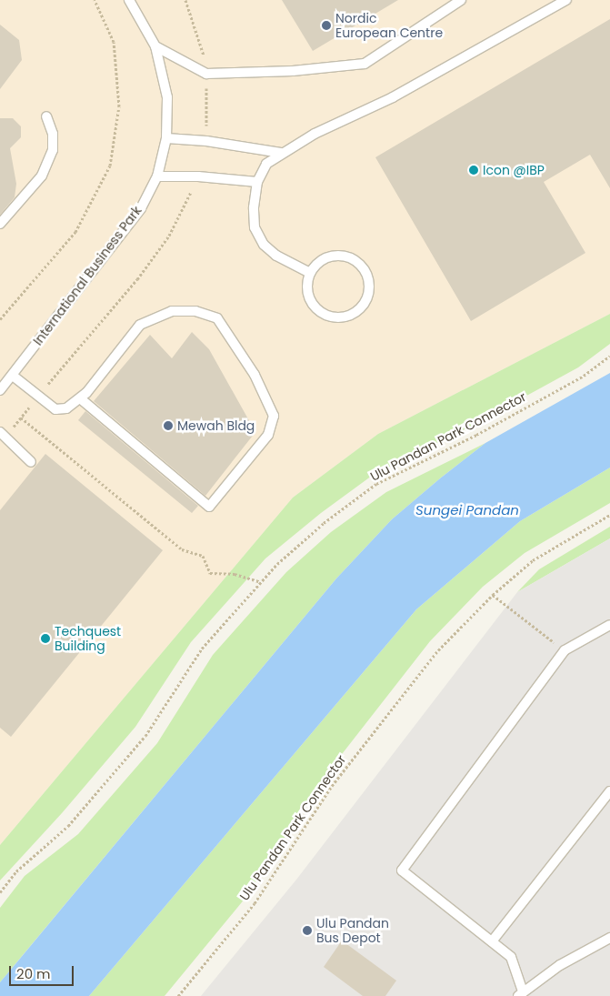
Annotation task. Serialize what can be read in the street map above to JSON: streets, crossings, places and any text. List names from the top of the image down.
{
  "streets": {
    "lane": ["International Business Park"],
    "path": ["Ulu Pandan Park Connector"]
  },
  "water": ["Sungei Pandan"],
  "places": [
    "Nordic European Centre",
    "Icon @IBP",
    "Mewah Bldg",
    "Techquest Building",
    "Ulu Pandan Bus Depot"
  ],
  "scale_bar": "20 m"
}
